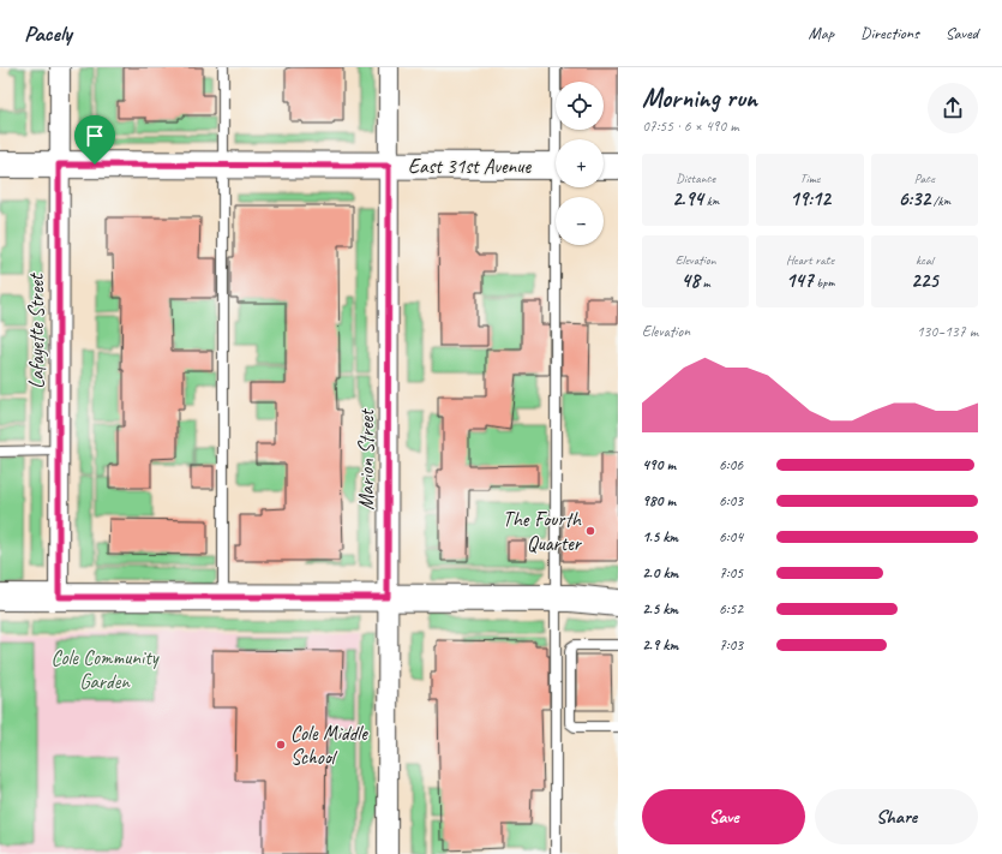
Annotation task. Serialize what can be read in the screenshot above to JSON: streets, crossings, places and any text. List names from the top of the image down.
{
  "streets": {
    "main road": ["East 31st Avenue"],
    "street": ["Lafayette Street", "Marion Street"]
  },
  "crossings": [
    ["East 31st Avenue", "Lafayette Street"],
    ["East 31st Avenue", "Marion Street"]
  ],
  "parks": ["Cole Community Garden"],
  "places": ["The Fourth Quarter", "Cole Middle School"],
  "page": {
    "header": "Pacely",
    "nav": ["Map", "Directions", "Saved"],
    "heading": ["Morning run", "07:55 · 6 × 490 m"],
    "map_buttons": ["+", "−"],
    "stats": [
      ["Distance", "2.94 km"],
      ["Time", "19:12"],
      ["Pace", "6:32 /km"],
      ["Elevation", "48 m"],
      ["Heart rate", "147 bpm"],
      ["kcal", "225"]
    ],
    "chart": ["Elevation", "130–137 m"],
    "list": [
      {
        "name": "490 m",
        "note": "6:06"
      },
      {
        "name": "980 m",
        "note": "6:03"
      },
      {
        "name": "1.5 km",
        "note": "6:04"
      },
      {
        "name": "2.0 km",
        "note": "7:05"
      },
      {
        "name": "2.5 km",
        "note": "6:52"
      },
      {
        "name": "2.9 km",
        "note": "7:03"
      }
    ],
    "buttons": ["Save", "Share"]
  }
}
